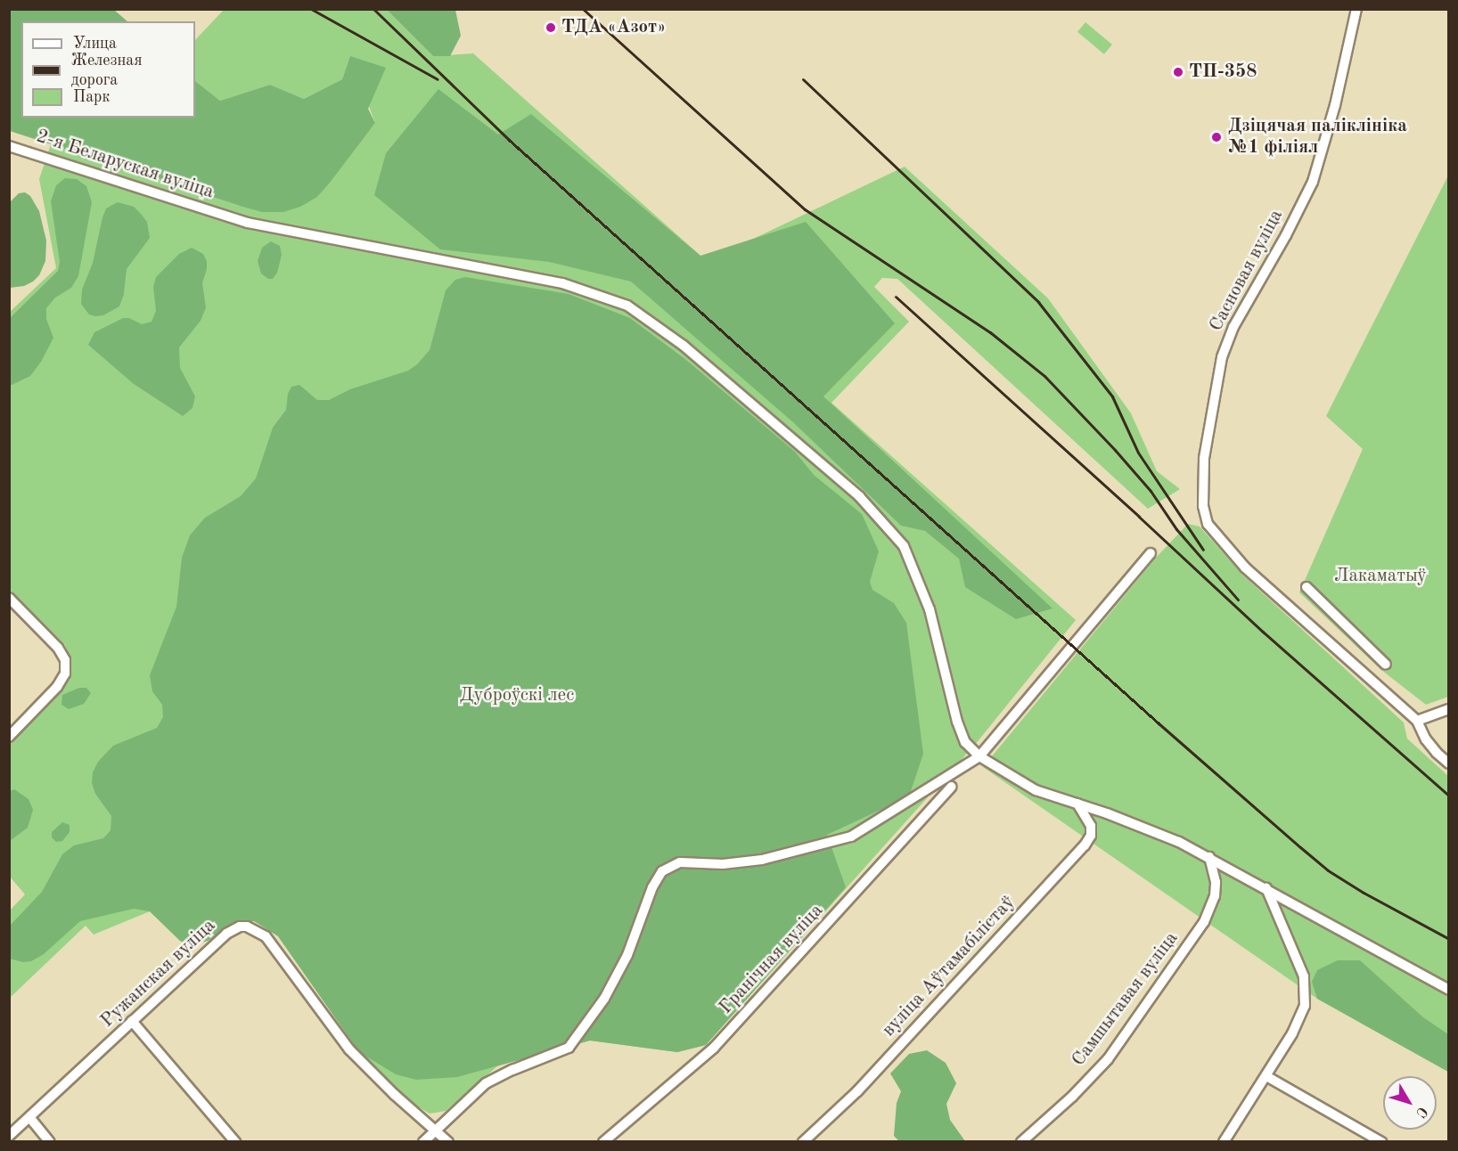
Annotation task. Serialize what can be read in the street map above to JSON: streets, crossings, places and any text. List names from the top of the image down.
{
  "streets": {
    "street": [
      "2-я Беларуская вуліца",
      "Сасновая вуліца",
      "Гранічная вуліца",
      "вуліца Аўтамабілістаў",
      "Ружанская вуліца",
      "Самшытавая вуліца"
    ]
  },
  "crossings": [
    ["2-я Беларуская вуліца", "вуліца Аўтамабілістаў"],
    ["2-я Беларуская вуліца", "Самшытавая вуліца"]
  ],
  "parks": ["Лакаматыў", "Дуброўскі лес"],
  "places": ["ТДА «Азот»", "ТП-358", "Дзіцячая паліклініка №1 філіял"],
  "legend": ["Улица", "Железная дорога", "Парк"],
  "north": "bottom right"
}
